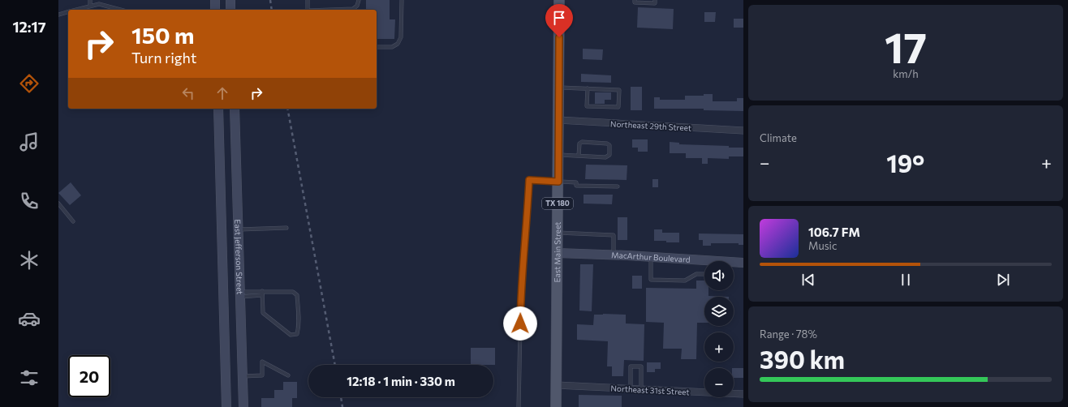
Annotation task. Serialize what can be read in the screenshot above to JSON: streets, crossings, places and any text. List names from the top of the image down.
{
  "streets": {
    "main road": [
      "TX 180",
      "East Main Street",
      "East Jefferson Street",
      "MacArthur Boulevard"
    ],
    "street": ["Northeast 29th Street", "Northeast 31st Street"]
  },
  "crossings": [
    ["Northeast 29th Street", "East Main Street"],
    ["East Main Street", "MacArthur Boulevard"],
    ["East Main Street", "Northeast 31st Street"]
  ],
  "page": {
    "tabs": "12:17",
    "tile": [
      ["17", "km/h"],
      "Climate",
      ["Range · 78%", "390 km"]
    ],
    "turn": ["150 m", "Turn right"],
    "heat": ["−", "19°", "+"],
    "song": ["106.7 FM", "Music"],
    "map_buttons": ["+", "−"],
    "limit": "20",
    "trip": "12:18 · 1 min · 330 m"
  }
}
